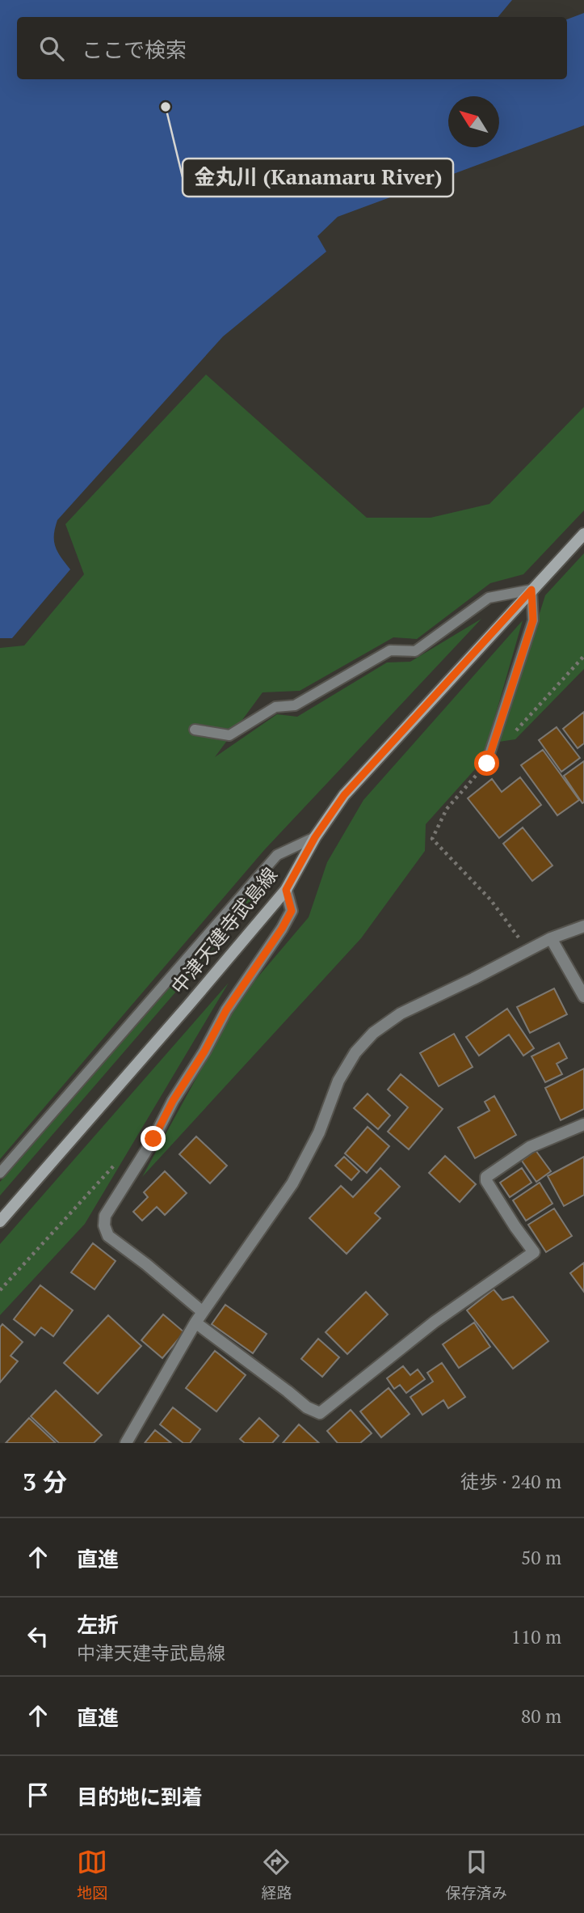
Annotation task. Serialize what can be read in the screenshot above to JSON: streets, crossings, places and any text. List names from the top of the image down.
{
  "streets": {
    "main road": ["中津天建寺武島線"]
  },
  "places": ["金丸川 (Kanamaru River)"],
  "north": "top left",
  "page": {
    "search": "ここで検索",
    "heading": ["3 分", "徒歩 · 240 m"],
    "list": [
      ["直進", "50 m"],
      ["左折", "中津天建寺武島線", "110 m"],
      ["直進", "80 m"],
      "目的地に到着"
    ],
    "nav": ["地図", "経路", "保存済み"]
  }
}
